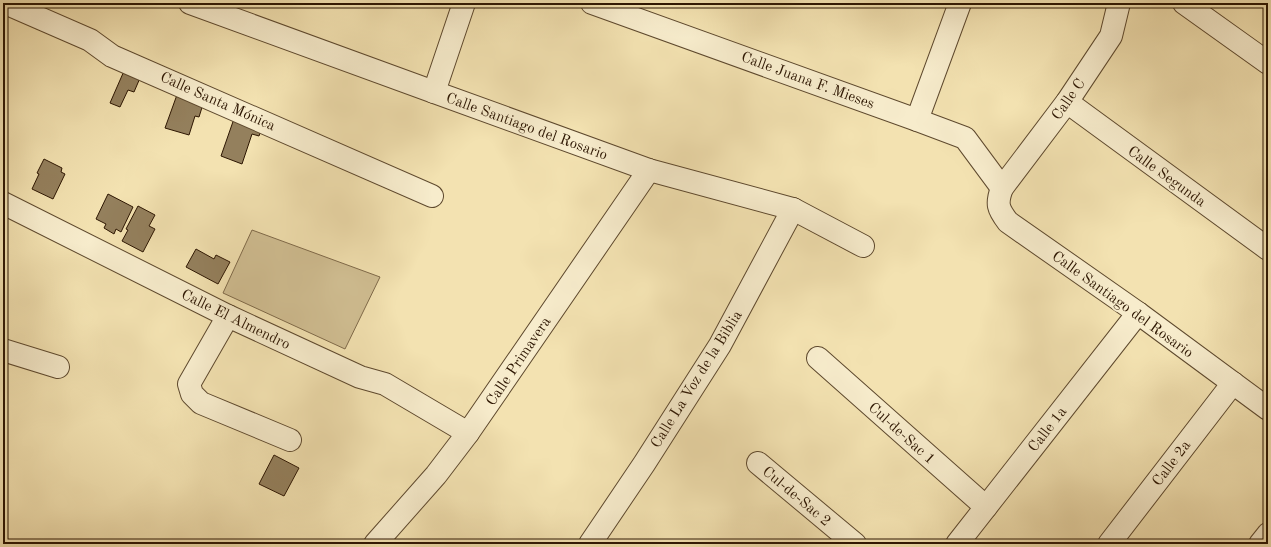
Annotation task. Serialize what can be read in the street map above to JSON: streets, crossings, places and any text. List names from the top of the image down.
{
  "streets": {
    "street": [
      "Calle Juana F. Mieses",
      "Calle C",
      "Calle Santa Mónica",
      "Calle Santiago del Rosario",
      "Calle Segunda",
      "Calle El Almendro",
      "Calle Primavera",
      "Calle La Voz de la Biblia",
      "Calle 1a",
      "Cul-de-Sac 1",
      "Calle 2a",
      "Cul-de-Sac 2"
    ]
  },
  "crossings": [
    ["Calle Juana F. Mieses", "Calle C"],
    ["Calle Juana F. Mieses", "Calle Santiago del Rosario"],
    ["Calle C", "Calle Santiago del Rosario"],
    ["Calle C", "Calle Segunda"],
    ["Calle Santiago del Rosario", "Calle Primavera"],
    ["Calle Santiago del Rosario", "Calle La Voz de la Biblia"],
    ["Calle Santiago del Rosario", "Calle 1a"],
    ["Calle Santiago del Rosario", "Calle 2a"],
    ["Calle El Almendro", "Calle Primavera"],
    ["Calle 1a", "Cul-de-Sac 1"]
  ]
}
